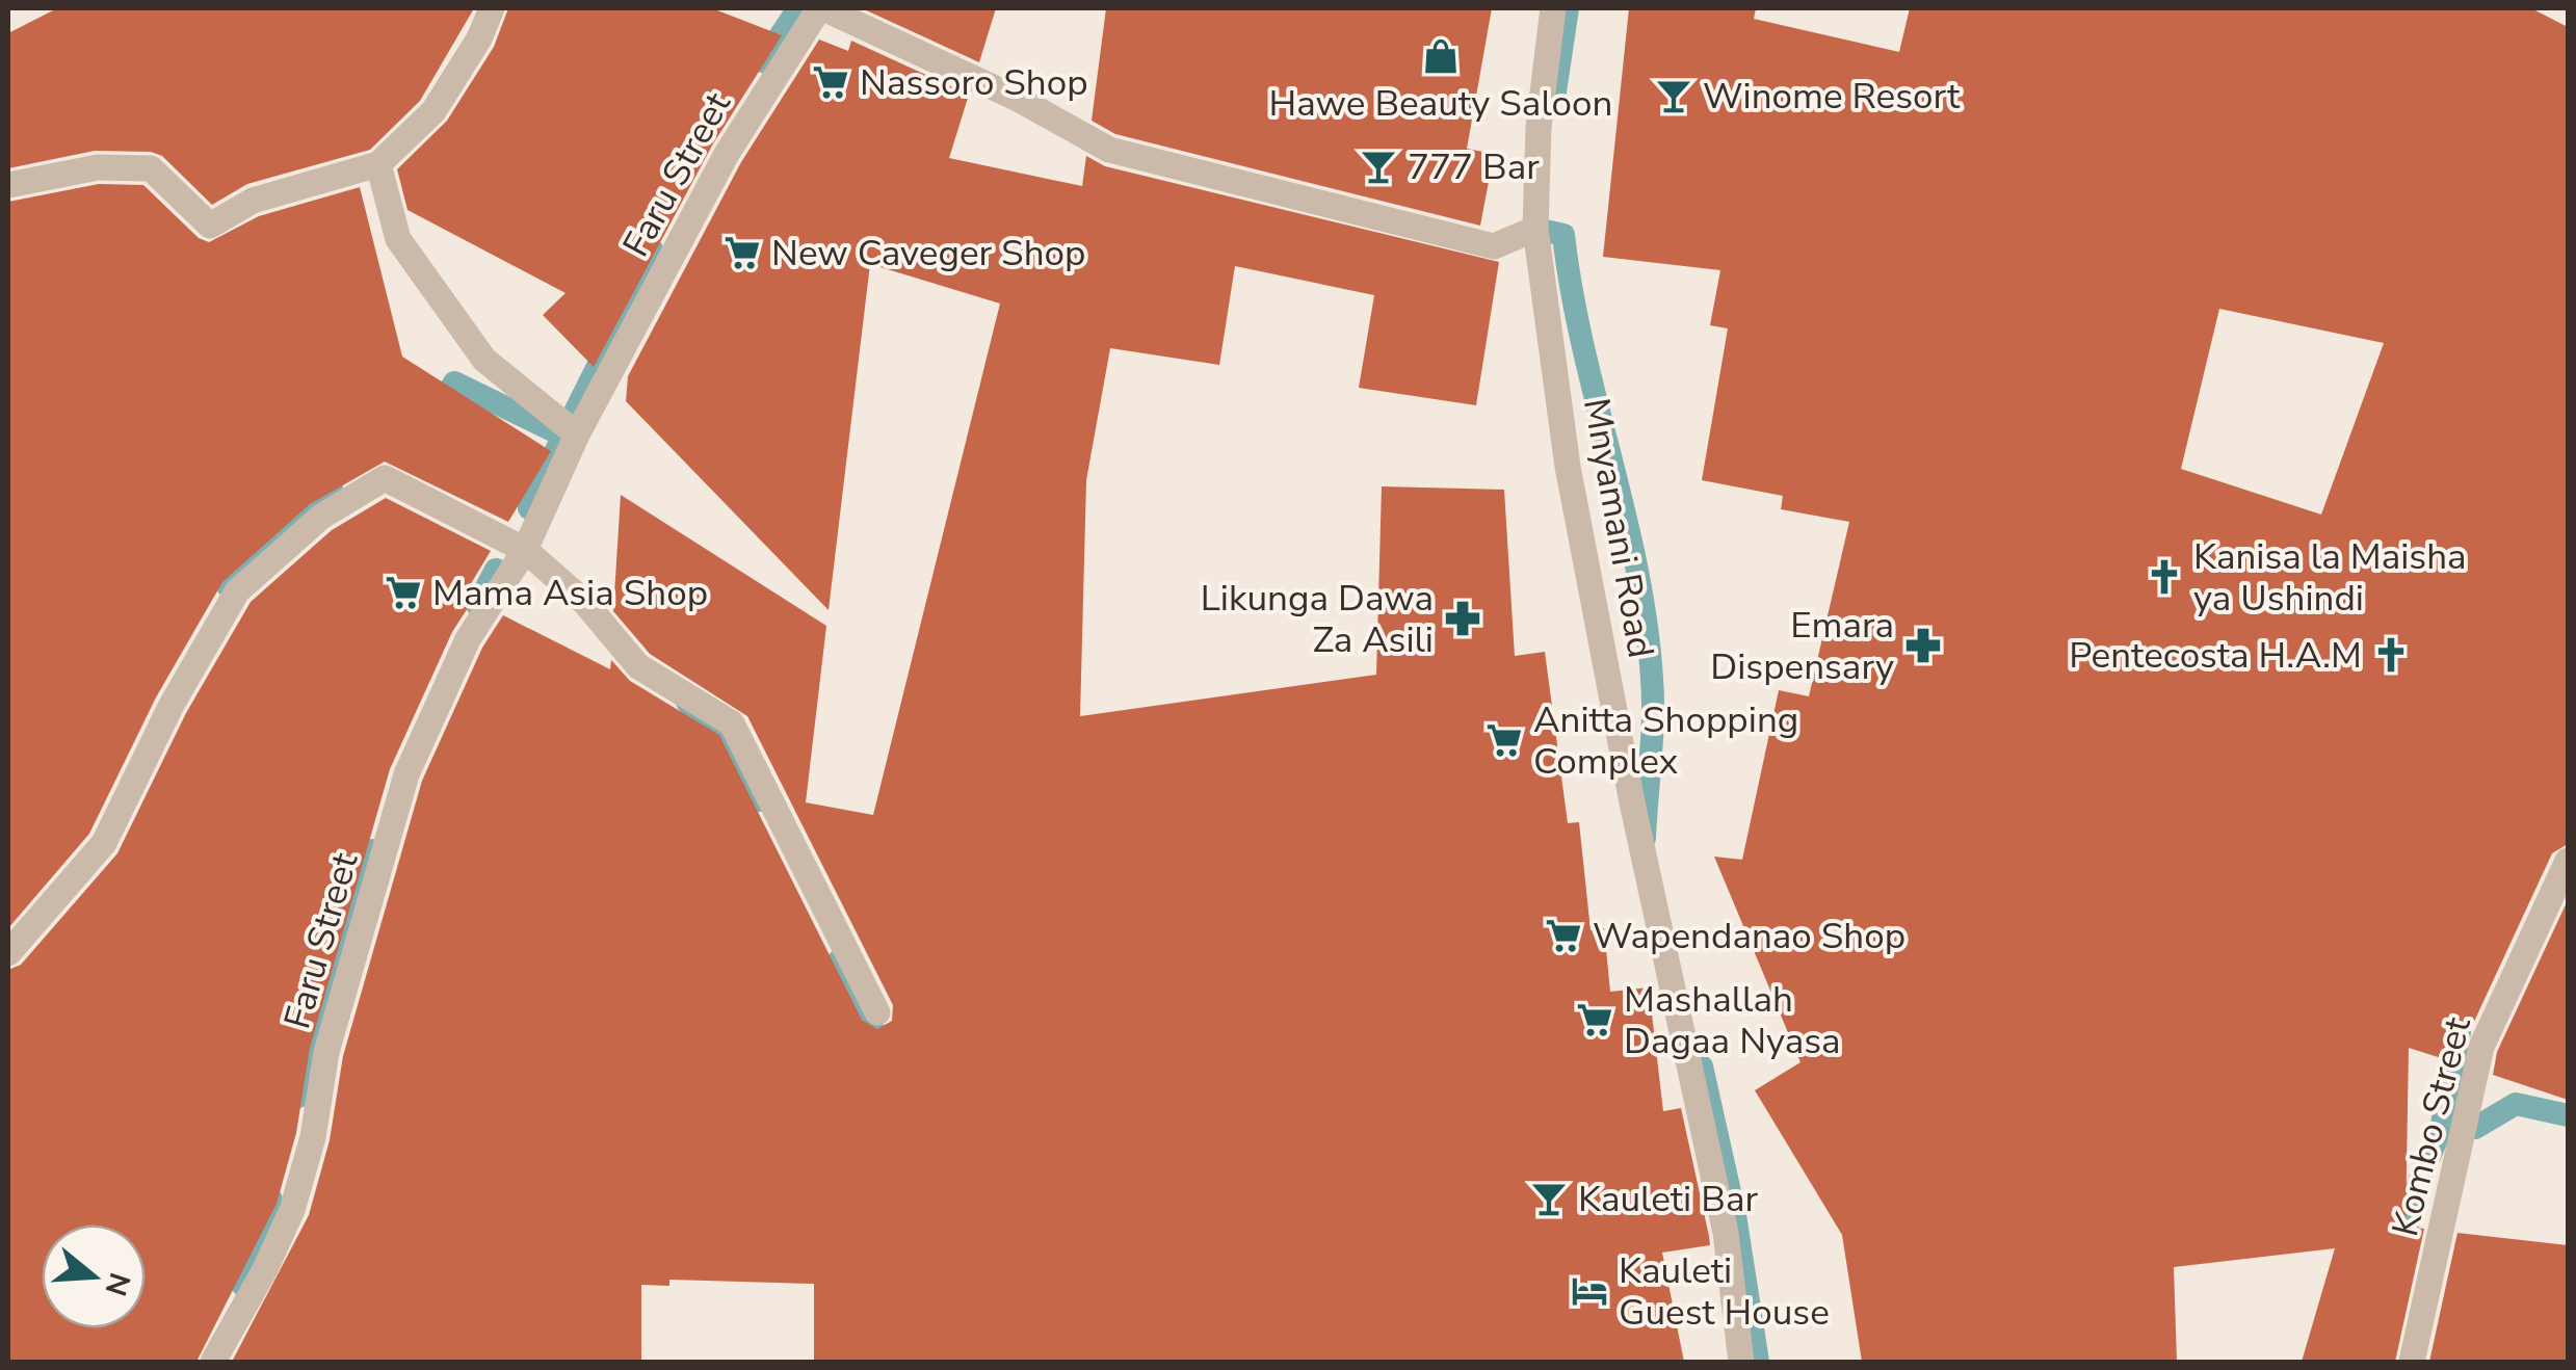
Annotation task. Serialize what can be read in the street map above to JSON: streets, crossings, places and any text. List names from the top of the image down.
{
  "streets": {
    "street": ["Faru Street", "Mnyamani Road", "Kombo Street"]
  },
  "places": {
    "shop": ["Hawe Beauty Saloon"],
    "supermarket": [
      "Nassoro Shop",
      "New Caveger Shop",
      "Mama Asia Shop",
      "Anitta Shopping Complex",
      "Wapendanao Shop",
      "Mashallah Dagaa Nyasa"
    ],
    "bar": ["Winome Resort", "777 Bar", "Kauleti Bar"],
    "church": ["Kanisa la Maisha ya Ushindi", "Pentecosta H.A.M"],
    "pharmacy": ["Likunga Dawa Za Asili", "Emara Dispensary"],
    "hotel": ["Kauleti Guest House"]
  },
  "north": "right"
}
